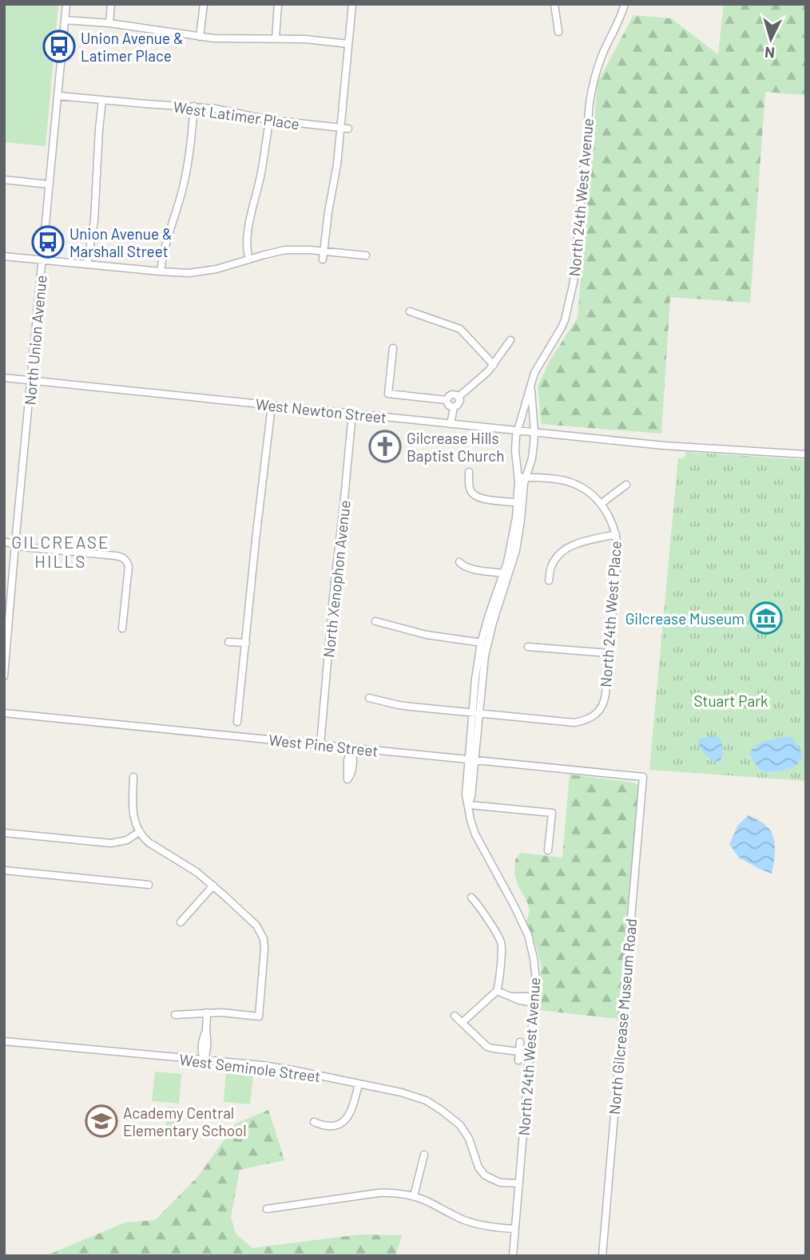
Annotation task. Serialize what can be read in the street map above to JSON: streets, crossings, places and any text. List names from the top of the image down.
{
  "streets": {
    "street": [
      "West Latimer Place",
      "North 24th West Avenue",
      "North Union Avenue",
      "West Newton Street",
      "North Xenophon Avenue",
      "North 24th West Place",
      "West Pine Street",
      "North Gilcrease Museum Road",
      "West Seminole Street"
    ]
  },
  "crossings": [
    ["West Latimer Place", "North Union Avenue"],
    ["North 24th West Avenue", "West Newton Street"],
    ["North 24th West Avenue", "North 24th West Place"],
    ["North 24th West Avenue", "West Pine Street"],
    ["North 24th West Avenue", "West Seminole Street"],
    ["North Union Avenue", "West Newton Street"],
    ["West Newton Street", "North Xenophon Avenue"],
    ["North Xenophon Avenue", "West Pine Street"],
    ["West Pine Street", "North Gilcrease Museum Road"]
  ],
  "districts": ["GILCREASE HILLS"],
  "parks": ["Stuart Park"],
  "places": {
    "bus stop": ["Union Avenue & Latimer Place", "Union Avenue & Marshall Street"],
    "church": ["Gilcrease Hills Baptist Church"],
    "museum": ["Gilcrease Museum"],
    "school or university": ["Academy Central Elementary School"]
  },
  "north": "bottom"
}
